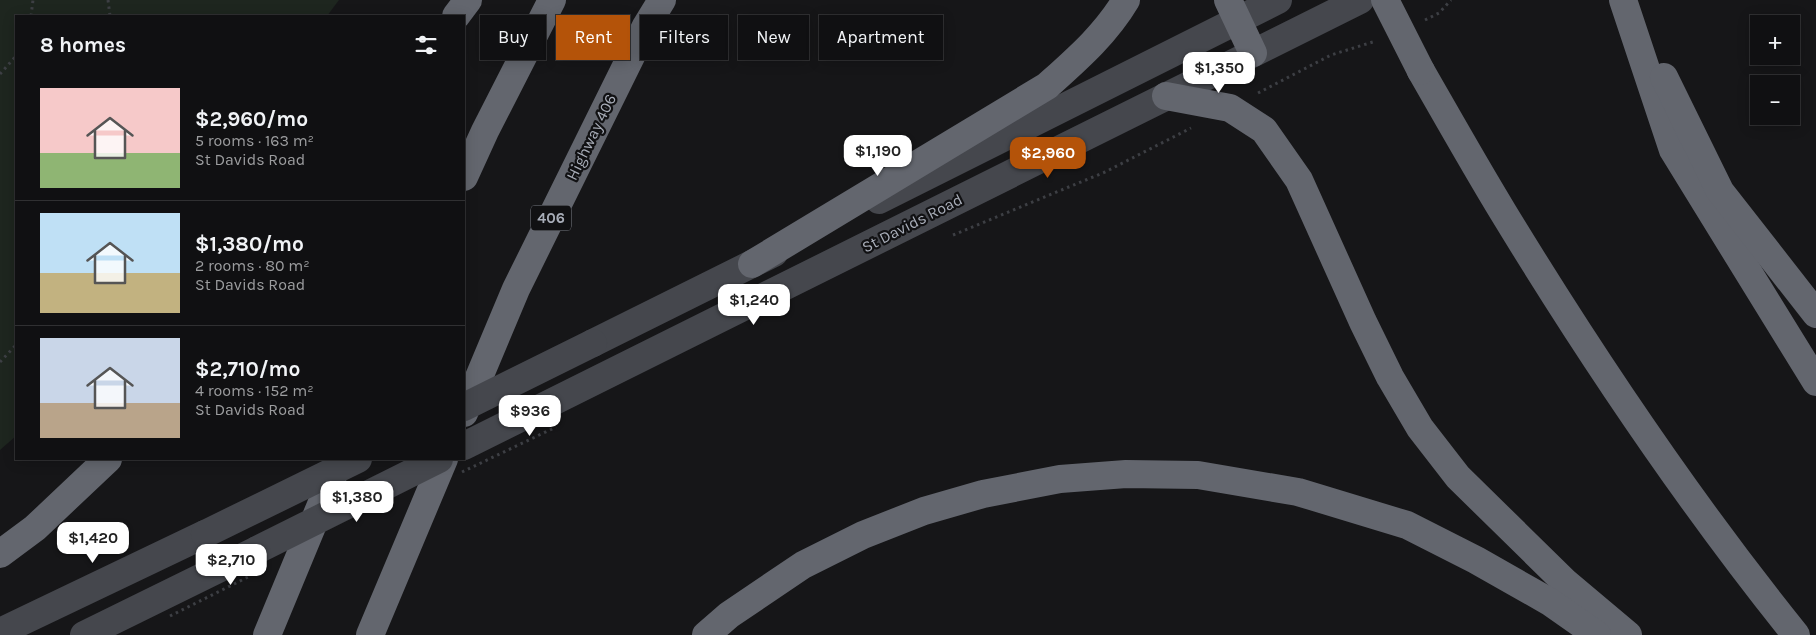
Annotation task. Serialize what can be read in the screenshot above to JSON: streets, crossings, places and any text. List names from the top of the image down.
{
  "streets": {
    "highway": ["Highway 406", "406"],
    "main road": ["St Davids Road"]
  },
  "page": {
    "map_buttons": ["+", "−"],
    "chip": [
      "Buy",
      "Rent",
      "Filters",
      "New",
      "Apartment"
    ],
    "heading": "8 homes",
    "price": [
      "$1,350",
      "$1,190",
      "$2,960",
      "$1,240",
      "$936",
      "$1,380",
      "$1,420",
      "$2,710"
    ],
    "list": [
      {
        "name": "$2,960/mo",
        "note": "5 rooms · 163 m² · St Davids Road"
      },
      {
        "name": "$1,380/mo",
        "note": "2 rooms · 80 m² · St Davids Road"
      },
      {
        "name": "$2,710/mo",
        "note": "4 rooms · 152 m² · St Davids Road"
      }
    ]
  }
}
